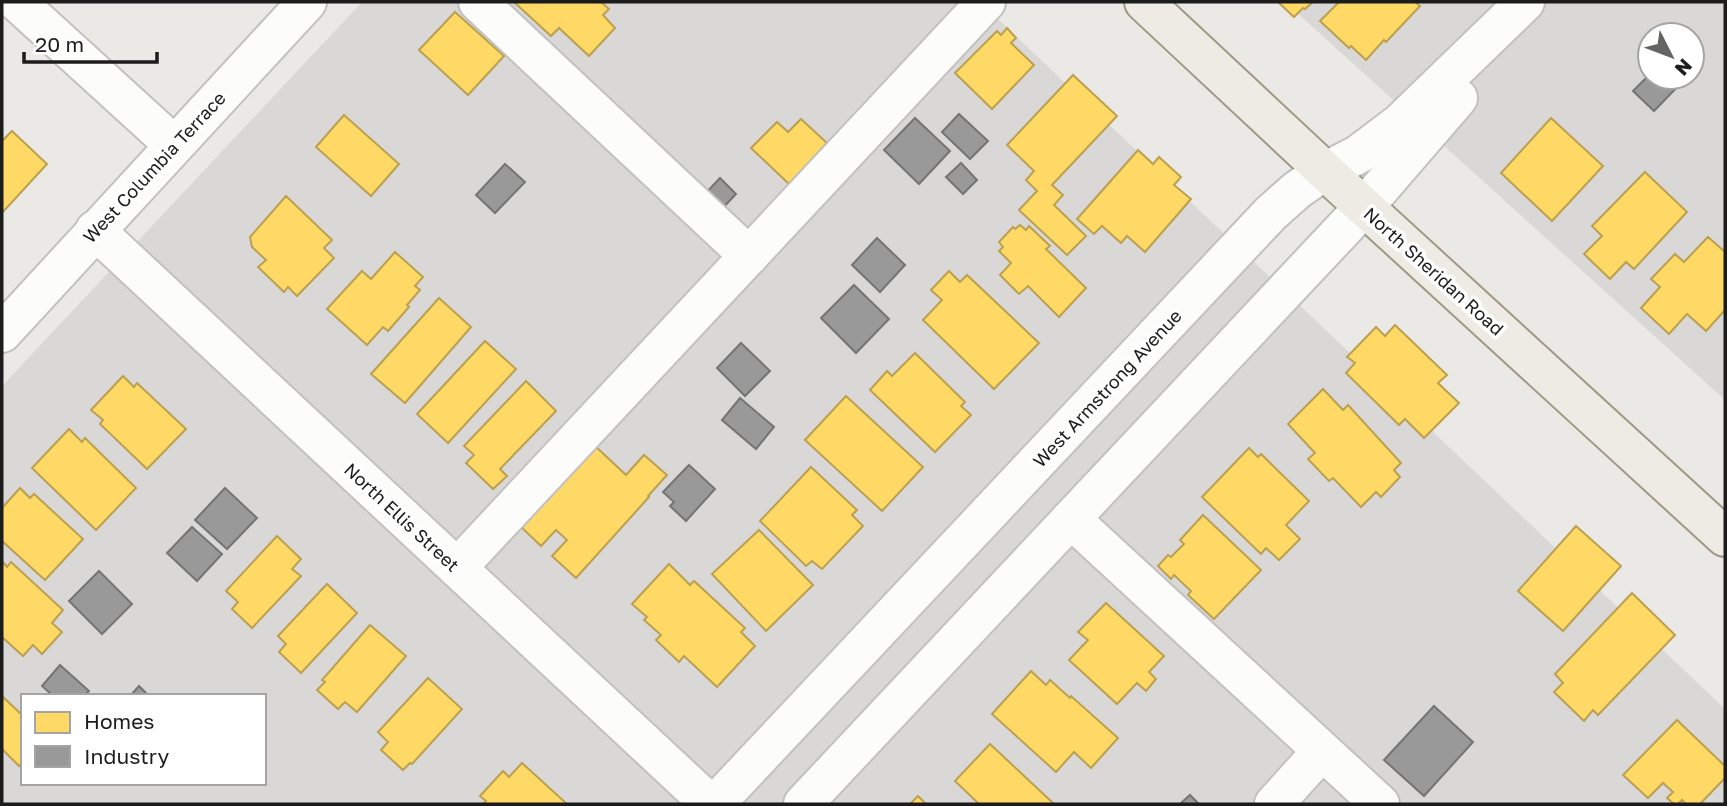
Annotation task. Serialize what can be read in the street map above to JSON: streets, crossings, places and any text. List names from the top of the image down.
{
  "streets": {
    "main road": ["North Sheridan Road"],
    "street": ["West Columbia Terrace", "West Armstrong Avenue", "North Ellis Street"]
  },
  "crossings": [
    ["West Columbia Terrace", "North Ellis Street"],
    ["North Sheridan Road", "West Armstrong Avenue"],
    ["West Armstrong Avenue", "North Ellis Street"]
  ],
  "legend": ["Homes", "Industry"],
  "scale_bar": "20 m",
  "north": "bottom right"
}
